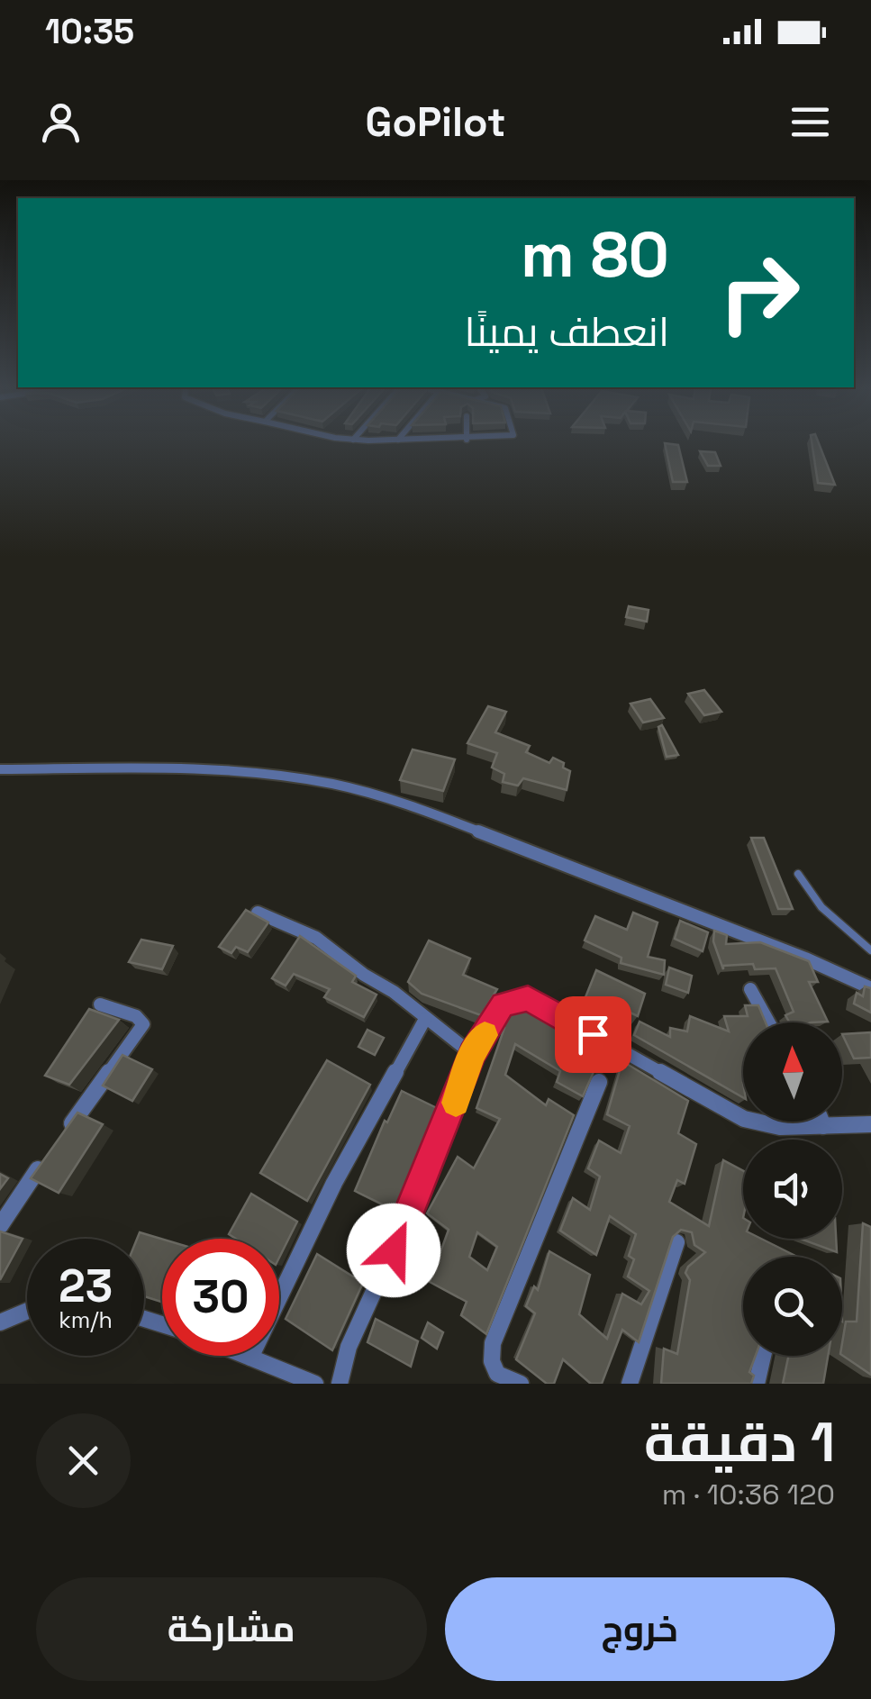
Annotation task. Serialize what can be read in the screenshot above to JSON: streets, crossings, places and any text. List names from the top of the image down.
{
  "north": "top",
  "page": {
    "status": "10:35",
    "header": "GoPilot",
    "turn": ["80 m", "انعطف يمينًا"],
    "speed": "23 km/h",
    "limit": "30",
    "heading": ["1 دقيقة", "120 m · 10:36"],
    "buttons": ["خروج", "مشاركة"]
  }
}
